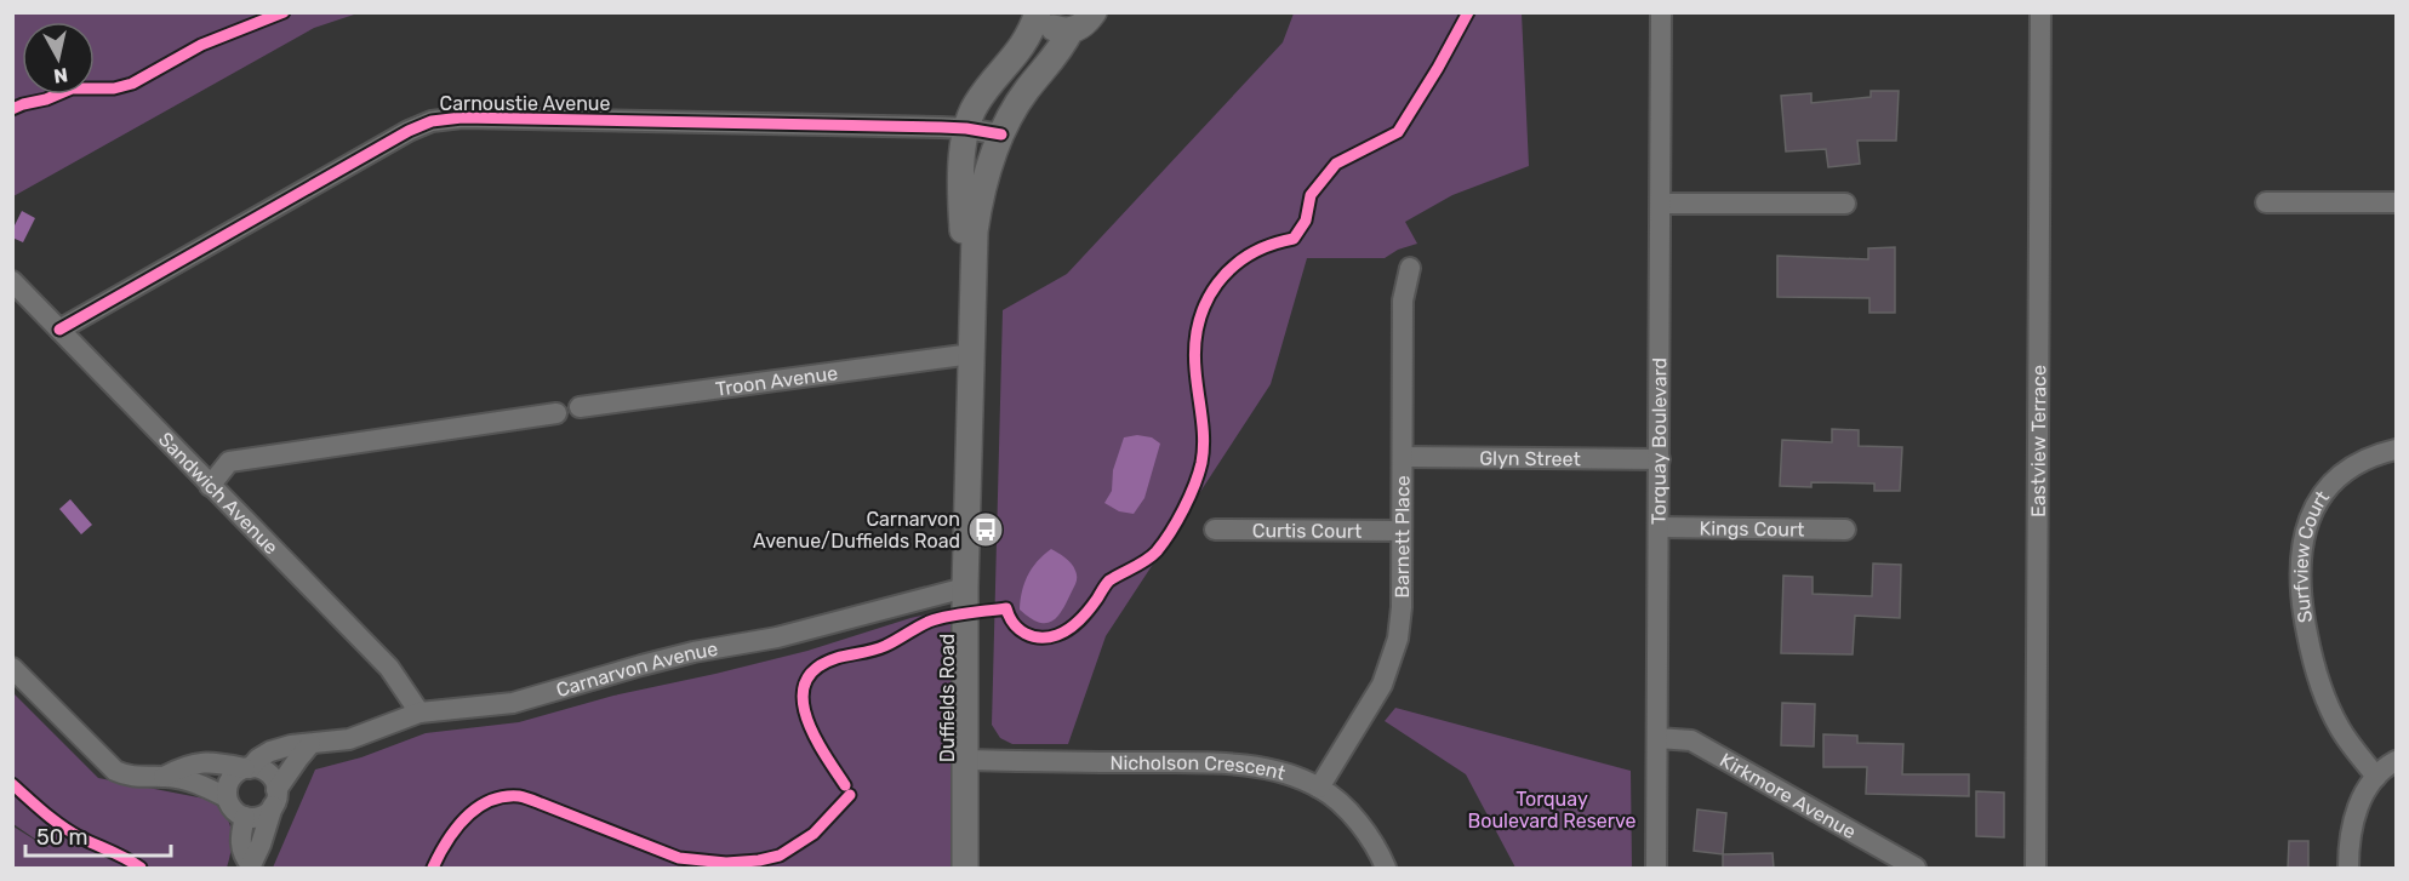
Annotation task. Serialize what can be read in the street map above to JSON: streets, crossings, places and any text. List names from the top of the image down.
{
  "streets": {
    "street": [
      "Carnoustie Avenue",
      "Troon Avenue",
      "Torquay Boulevard",
      "Eastview Terrace",
      "Glyn Street",
      "Sandwich Avenue",
      "Kings Court",
      "Curtis Court",
      "Barnett Place",
      "Surfview Court",
      "Carnarvon Avenue",
      "Duffields Road",
      "Nicholson Crescent",
      "Kirkmore Avenue"
    ]
  },
  "crossings": [
    ["Carnoustie Avenue", "Sandwich Avenue"],
    ["Carnoustie Avenue", "Duffields Road"],
    ["Troon Avenue", "Duffields Road"],
    ["Torquay Boulevard", "Glyn Street"],
    ["Torquay Boulevard", "Kings Court"],
    ["Torquay Boulevard", "Kirkmore Avenue"],
    ["Glyn Street", "Barnett Place"],
    ["Sandwich Avenue", "Carnarvon Avenue"],
    ["Curtis Court", "Barnett Place"],
    ["Barnett Place", "Nicholson Crescent"],
    ["Carnarvon Avenue", "Duffields Road"],
    ["Duffields Road", "Nicholson Crescent"]
  ],
  "parks": ["Torquay Boulevard Reserve"],
  "places": {
    "bus stop": ["Carnarvon Avenue/Duffields Road"]
  },
  "scale_bar": "50 m",
  "north": "bottom"
}
